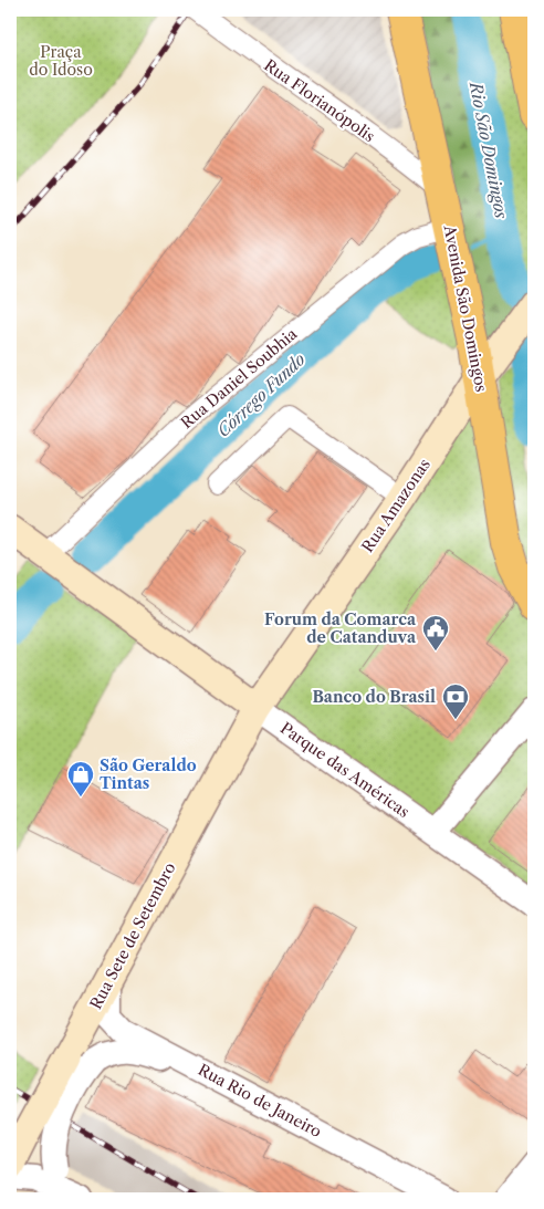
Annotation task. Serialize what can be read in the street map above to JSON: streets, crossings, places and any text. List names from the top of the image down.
{
  "streets": {
    "main road": ["Avenida São Domingos", "Rua Amazonas", "Rua Sete de Setembro"],
    "street": [
      "Rua Florianópolis",
      "Rua Daniel Soubhia",
      "Parque das Américas",
      "Rua Rio de Janeiro"
    ]
  },
  "crossings": [
    ["Rua Florianópolis", "Avenida São Domingos"],
    ["Avenida São Domingos", "Rua Daniel Soubhia"],
    ["Avenida São Domingos", "Rua Amazonas"],
    ["Rua Amazonas", "Parque das Américas"],
    ["Rua Amazonas", "Rua Sete de Setembro"],
    ["Parque das Américas", "Rua Sete de Setembro"],
    ["Rua Sete de Setembro", "Rua Rio de Janeiro"]
  ],
  "water": ["Rio São Domingos", "Córrego Fundo"],
  "parks": ["Praça do Idoso"],
  "places": {
    "public building": ["Forum da Comarca de Catanduva"],
    "bank": ["Banco do Brasil"],
    "shop": ["São Geraldo Tintas"]
  }
}
